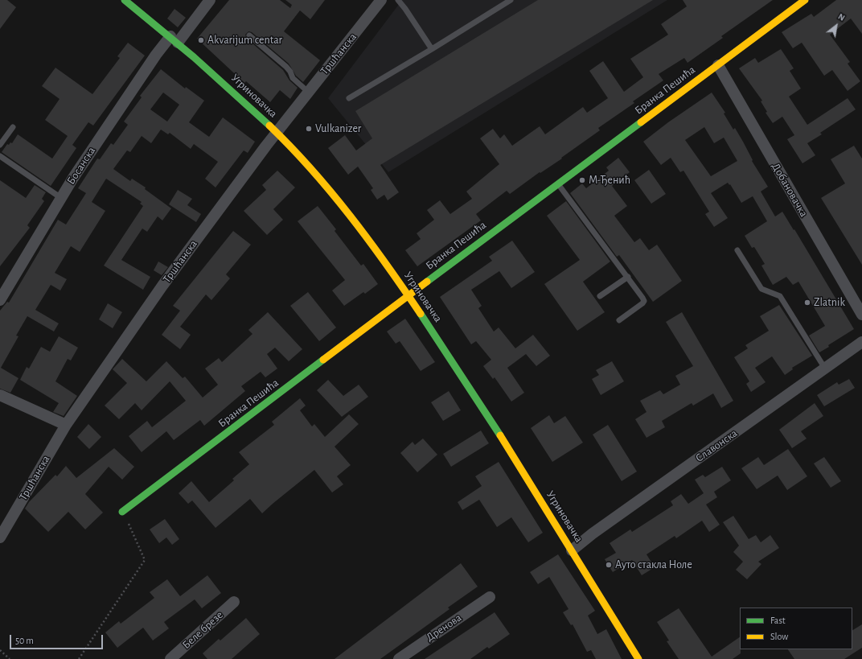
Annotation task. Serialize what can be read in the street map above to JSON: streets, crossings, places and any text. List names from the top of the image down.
{
  "streets": {
    "street": [
      "Тршћанска",
      "Бранка Пешића",
      "Угриновачка",
      "Босанска",
      "Добановачка",
      "Славонска",
      "Дренова",
      "Беле брезе"
    ]
  },
  "crossings": [
    ["Тршћанска", "Угриновачка"],
    ["Бранка Пешића", "Угриновачка"],
    ["Бранка Пешића", "Добановачка"],
    ["Угриновачка", "Босанска"],
    ["Угриновачка", "Славонска"]
  ],
  "places": [
    "Akvarijum centar",
    "Vulkanizer",
    "М-Ђенић",
    "Zlatnik",
    "Ауто стакла Ноле"
  ],
  "legend": ["Fast", "Slow"],
  "scale_bar": "50 m",
  "north": "top right"
}
